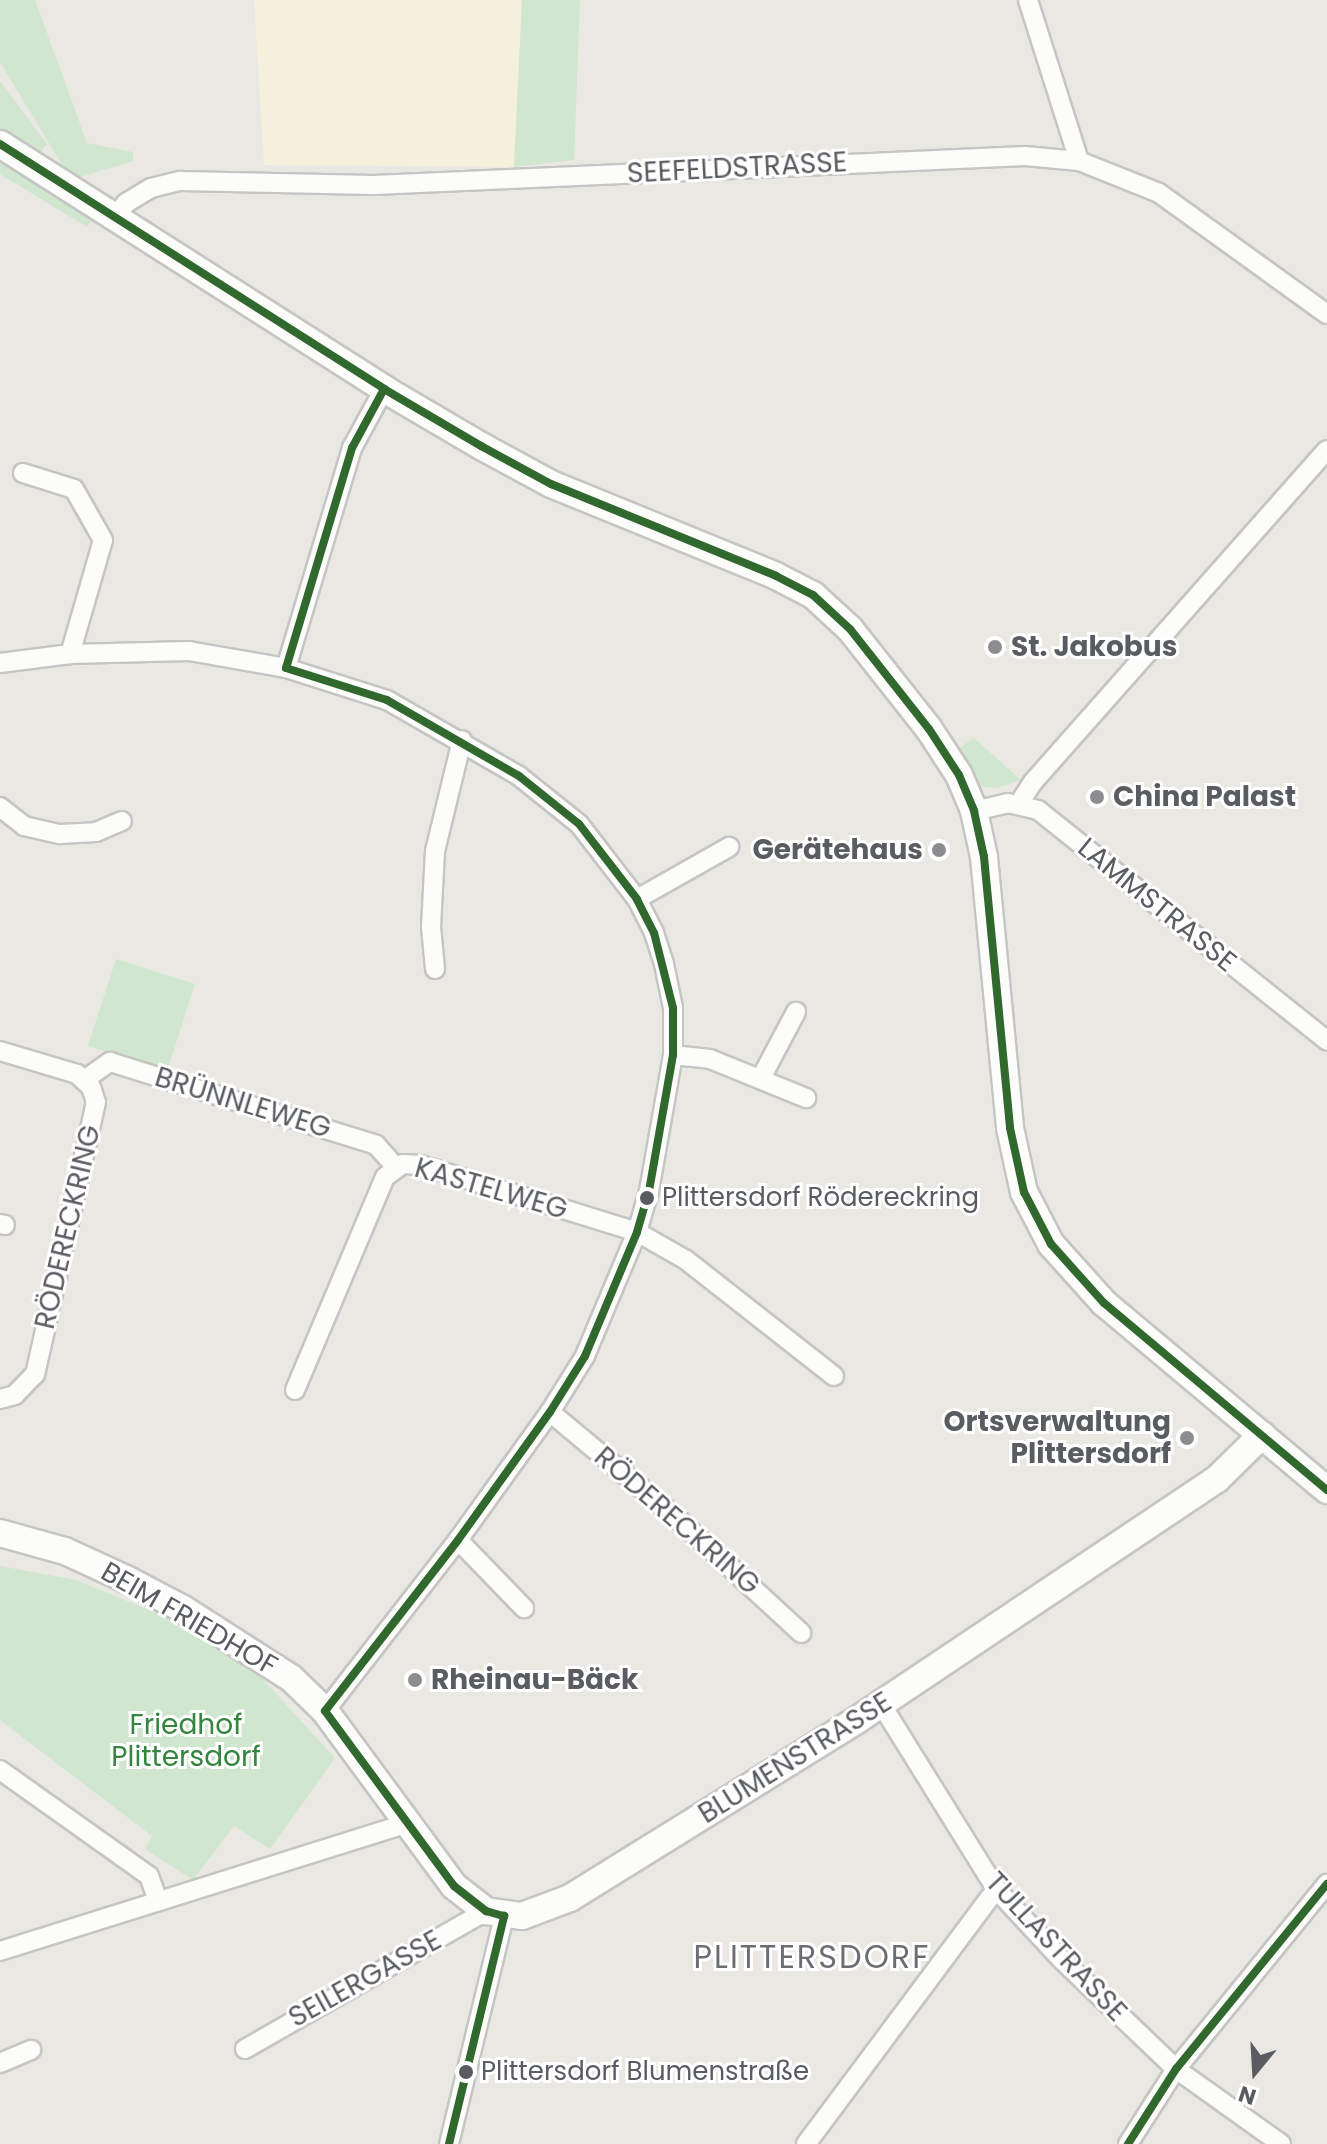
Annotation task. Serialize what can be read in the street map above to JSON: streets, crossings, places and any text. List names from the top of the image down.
{
  "streets": {
    "main road": ["BEIM FRIEDHOF", "BLUMENSTRASSE"],
    "street": [
      "SEEFELDSTRASSE",
      "LAMMSTRASSE",
      "BRÜNNLEWEG",
      "KASTELWEG",
      "RÖDERECKRING",
      "TULLASTRASSE",
      "SEILERGASSE"
    ]
  },
  "crossings": [
    ["BRÜNNLEWEG", "KASTELWEG"],
    ["BRÜNNLEWEG", "RÖDERECKRING"],
    ["BEIM FRIEDHOF", "BLUMENSTRASSE"],
    ["BEIM FRIEDHOF", "SEILERGASSE"],
    ["BLUMENSTRASSE", "TULLASTRASSE"],
    ["BLUMENSTRASSE", "SEILERGASSE"]
  ],
  "districts": ["PLITTERSDORF"],
  "parks": ["Friedhof Plittersdorf"],
  "places": [
    "St. Jakobus",
    "China Palast",
    "Gerätehaus",
    "Plittersdorf Rödereckring",
    "Ortsverwaltung Plittersdorf",
    "Rheinau-Bäck",
    "Plittersdorf Blumenstraße"
  ],
  "north": "bottom"
}
